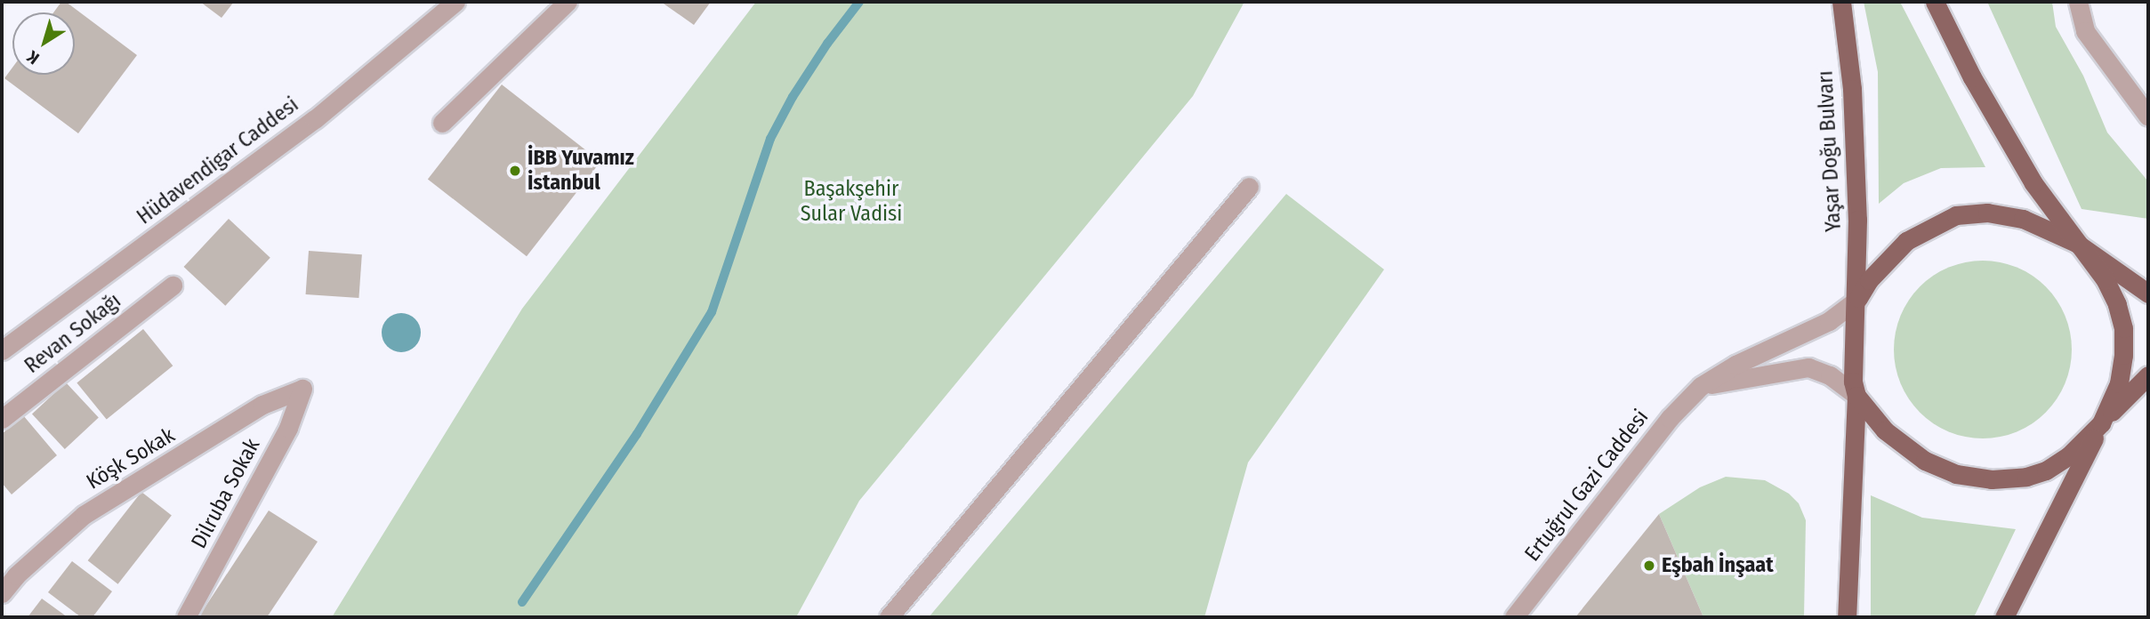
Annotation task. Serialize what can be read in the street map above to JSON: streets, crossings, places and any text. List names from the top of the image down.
{
  "streets": {
    "main road": ["Yaşar Doğu Bulvarı"],
    "street": [
      "Hüdavendigar Caddesi",
      "Revan Sokağı",
      "Köşk Sokak",
      "Ertuğrul Gazi Caddesi",
      "Dilruba Sokak"
    ]
  },
  "crossings": [
    ["Yaşar Doğu Bulvarı", "Ertuğrul Gazi Caddesi"],
    ["Köşk Sokak", "Dilruba Sokak"]
  ],
  "parks": ["Başakşehir Sular Vadisi"],
  "places": ["İBB Yuvamız İstanbul", "Eşbah İnşaat"],
  "north": "bottom left"
}
